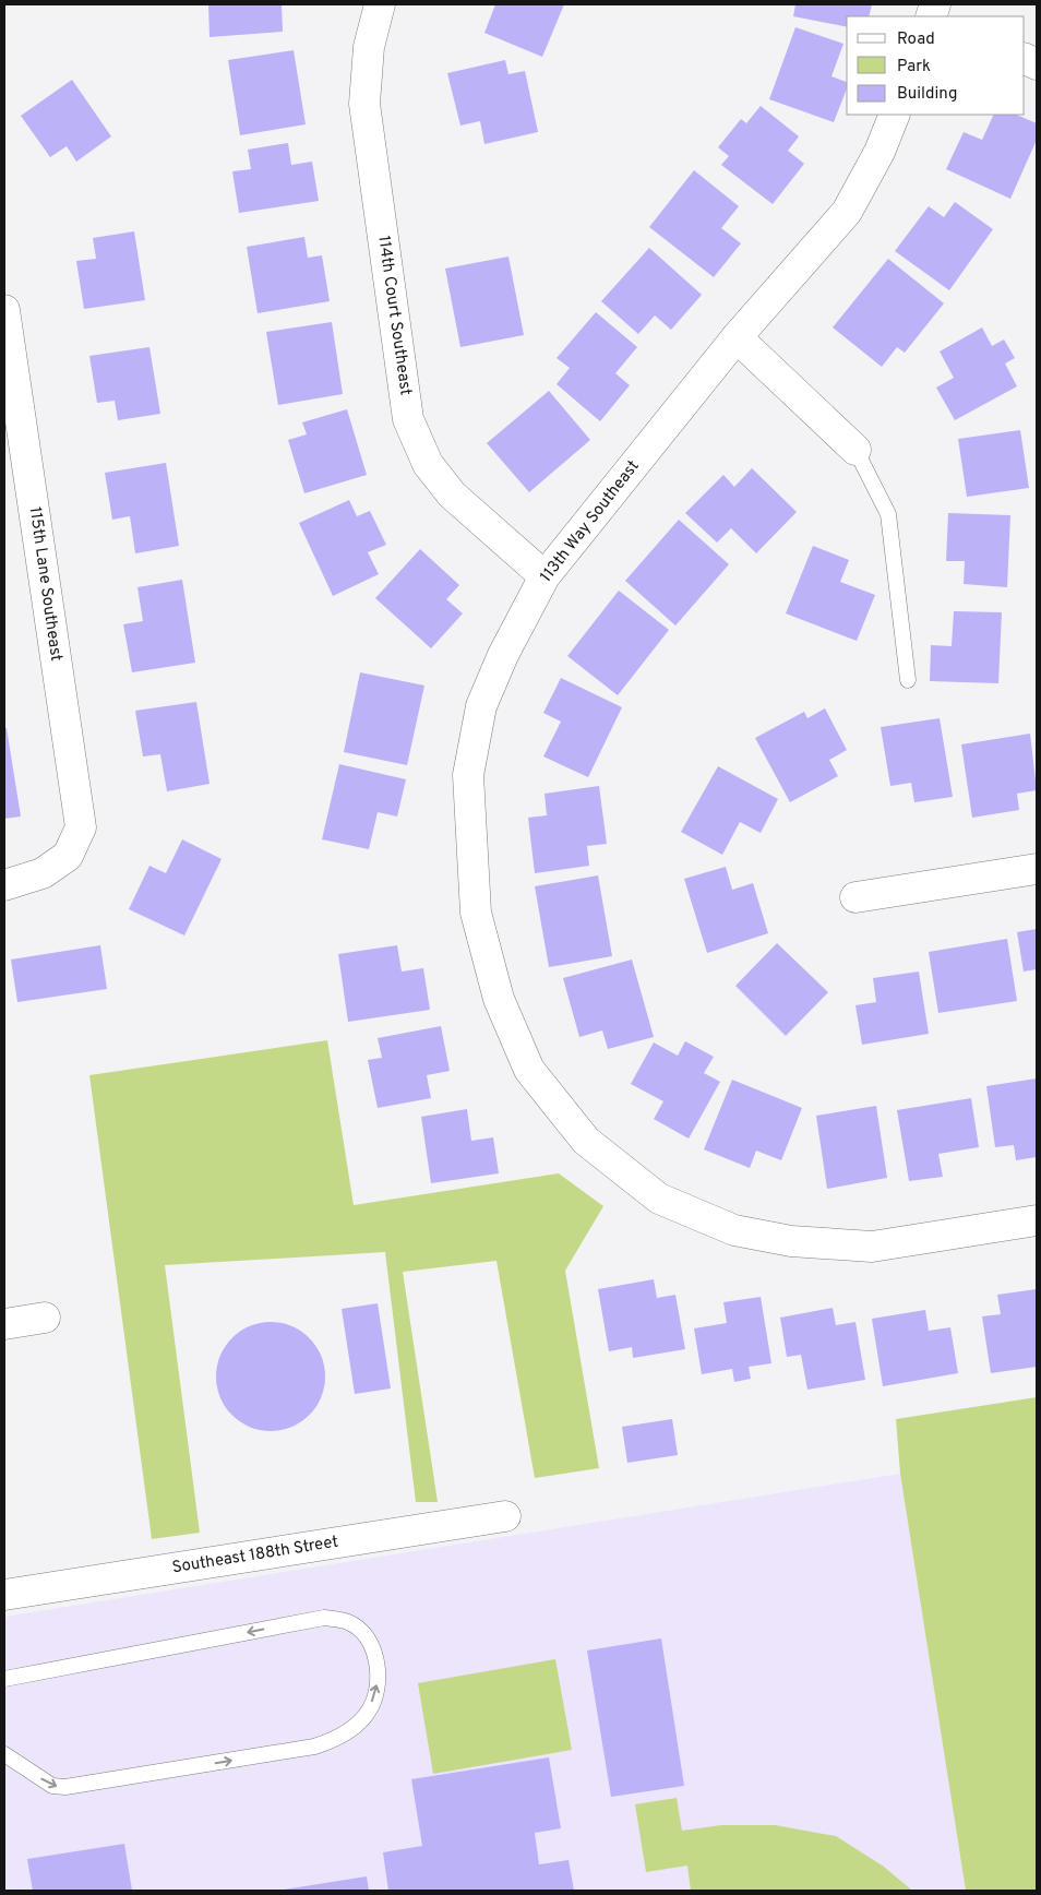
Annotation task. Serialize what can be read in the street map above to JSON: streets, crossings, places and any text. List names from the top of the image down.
{
  "streets": {
    "street": [
      "114th Court Southeast",
      "113th Way Southeast",
      "115th Lane Southeast",
      "Southeast 188th Street"
    ]
  },
  "crossings": [
    ["114th Court Southeast", "113th Way Southeast"]
  ],
  "legend": ["Road", "Park", "Building"]
}
